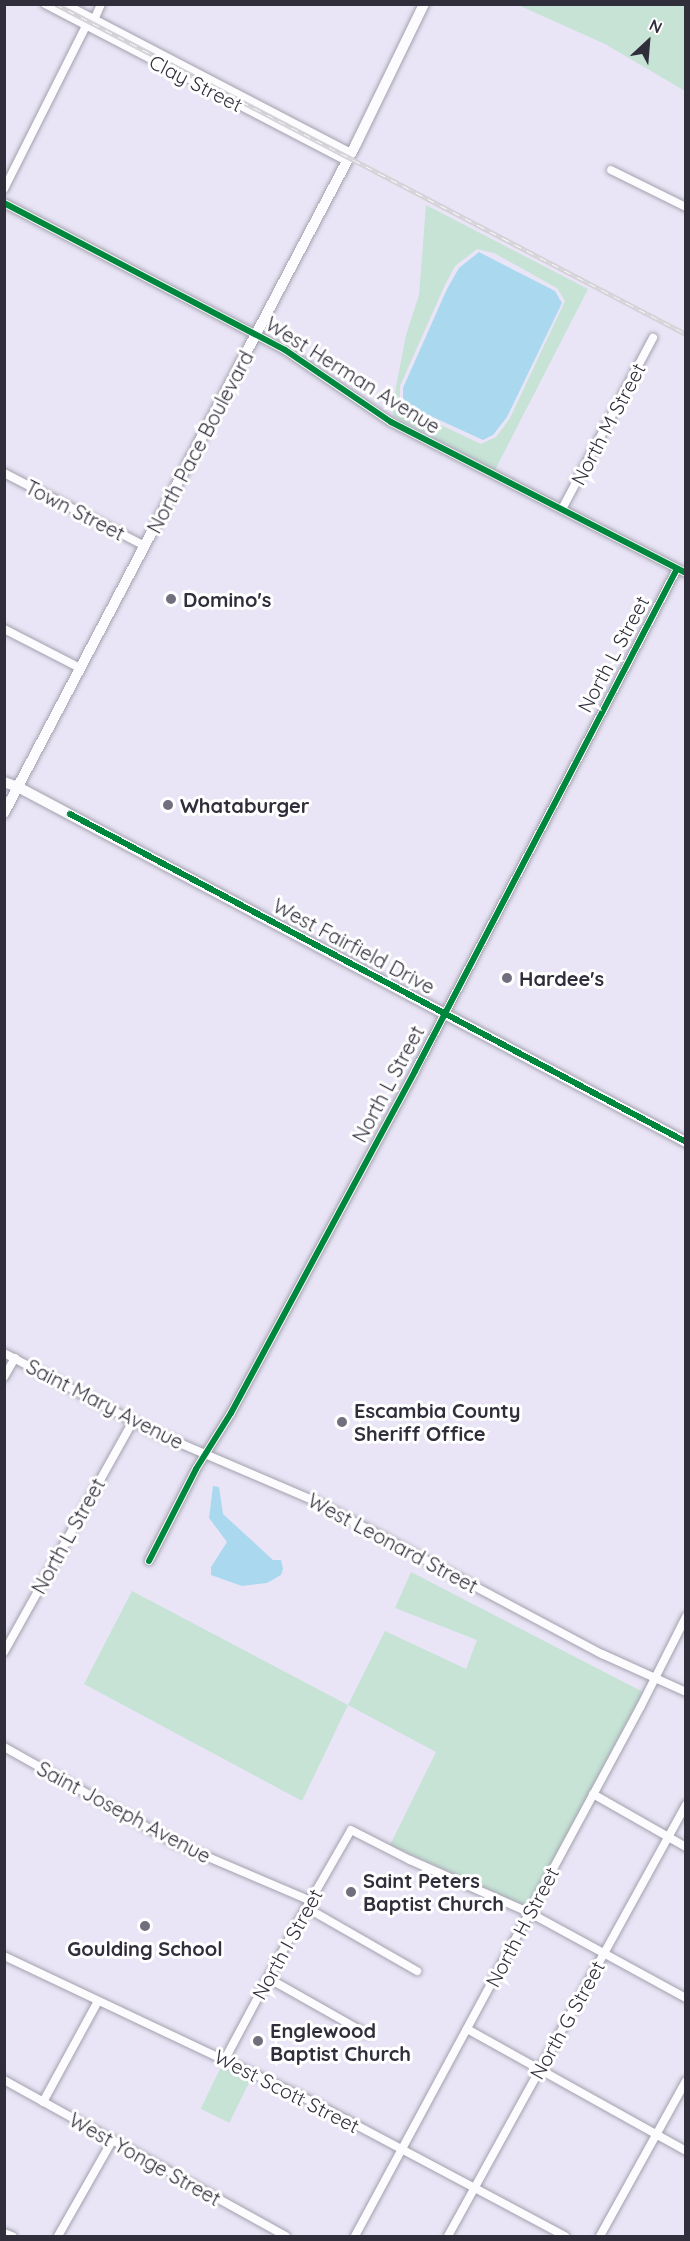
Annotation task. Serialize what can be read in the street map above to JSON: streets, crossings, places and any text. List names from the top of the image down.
{
  "streets": {
    "main road": ["North Pace Boulevard", "West Fairfield Drive"],
    "street": [
      "Clay Street",
      "West Herman Avenue",
      "North M Street",
      "Town Street",
      "North L Street",
      "Saint Mary Avenue",
      "West Leonard Street",
      "Saint Joseph Avenue",
      "North H Street",
      "North I Street",
      "North G Street",
      "West Scott Street",
      "West Yonge Street"
    ]
  },
  "crossings": [
    ["Clay Street", "North Pace Boulevard"],
    ["West Herman Avenue", "North M Street"],
    ["West Herman Avenue", "North Pace Boulevard"],
    ["West Herman Avenue", "North L Street"],
    ["North Pace Boulevard", "Town Street"],
    ["North Pace Boulevard", "West Fairfield Drive"],
    ["North L Street", "West Fairfield Drive"],
    ["North L Street", "Saint Mary Avenue"],
    ["North L Street", "West Leonard Street"],
    ["Saint Mary Avenue", "West Leonard Street"],
    ["West Leonard Street", "North H Street"],
    ["Saint Joseph Avenue", "North I Street"],
    ["North H Street", "North I Street"],
    ["North H Street", "West Scott Street"],
    ["North I Street", "West Scott Street"],
    ["North G Street", "West Scott Street"]
  ],
  "places": [
    "Domino's",
    "Whataburger",
    "Hardee's",
    "Escambia County Sheriff Office",
    "Saint Peters Baptist Church",
    "Goulding School",
    "Englewood Baptist Church"
  ],
  "north": "top right"
}
